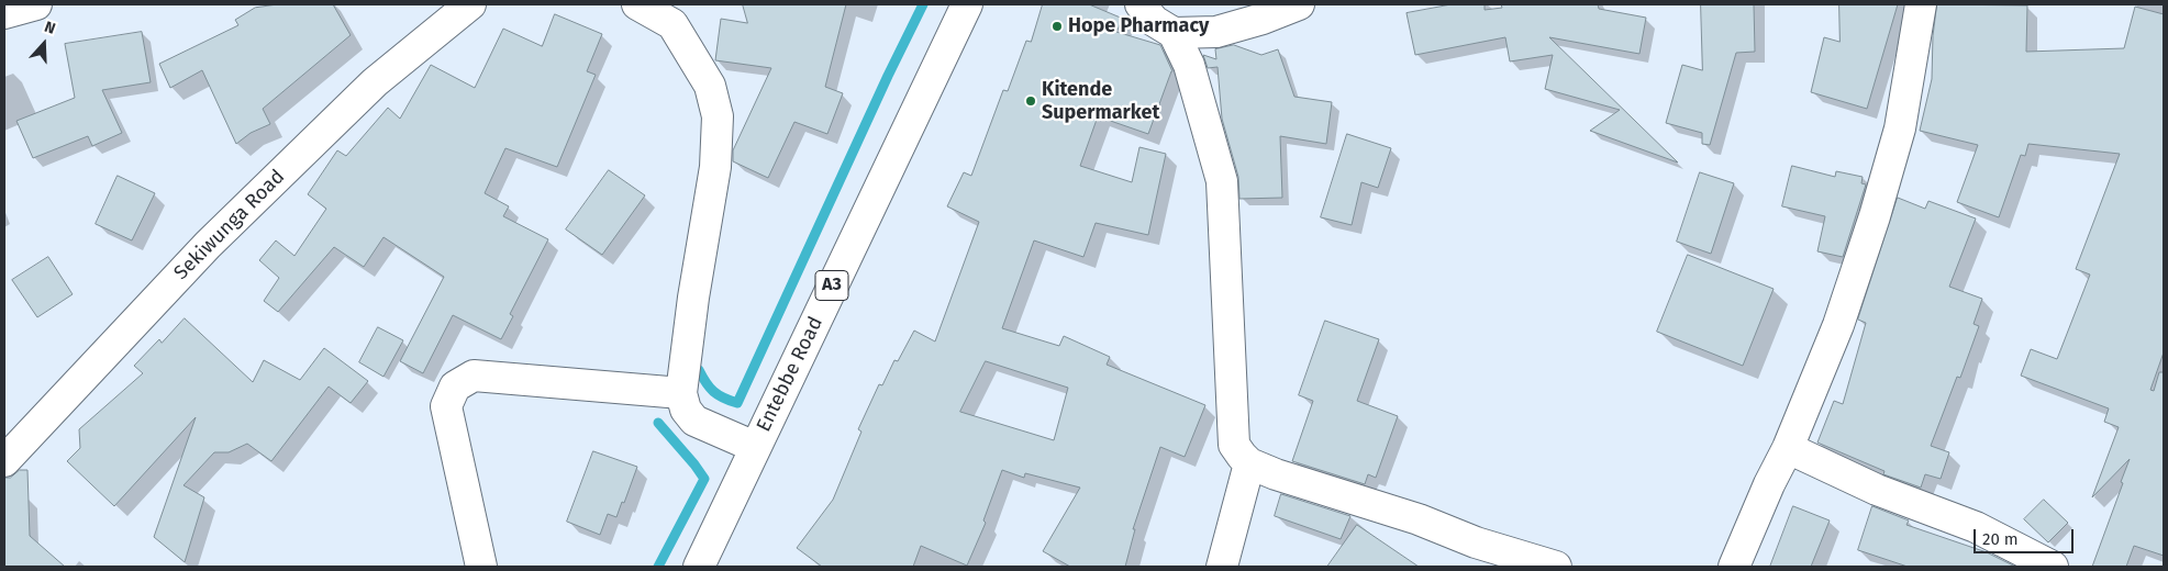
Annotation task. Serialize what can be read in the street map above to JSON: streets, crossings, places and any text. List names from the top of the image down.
{
  "streets": {
    "street": ["Sekiwunga Road", "A3", "Entebbe Road"]
  },
  "places": ["Hope Pharmacy", "Kitende Supermarket"],
  "scale_bar": "20 m",
  "north": "top"
}
